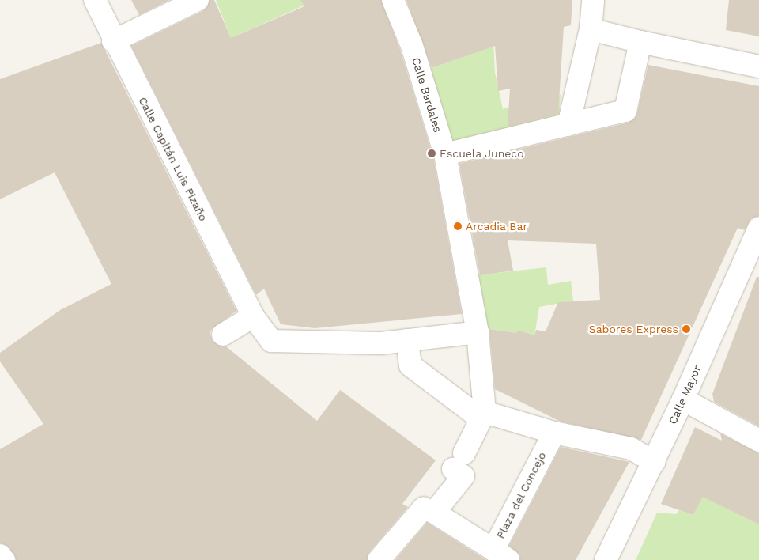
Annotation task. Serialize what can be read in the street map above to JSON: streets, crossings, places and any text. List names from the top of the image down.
{
  "streets": {
    "street": [
      "Calle Bardales",
      "Calle Capitán Luis Pizaño",
      "Calle Mayor",
      "Plaza del Concejo"
    ]
  },
  "crossings": [
    ["Calle Bardales", "Plaza del Concejo"]
  ],
  "places": ["Escuela Juneco", "Arcadia Bar", "Sabores Express"]
}
